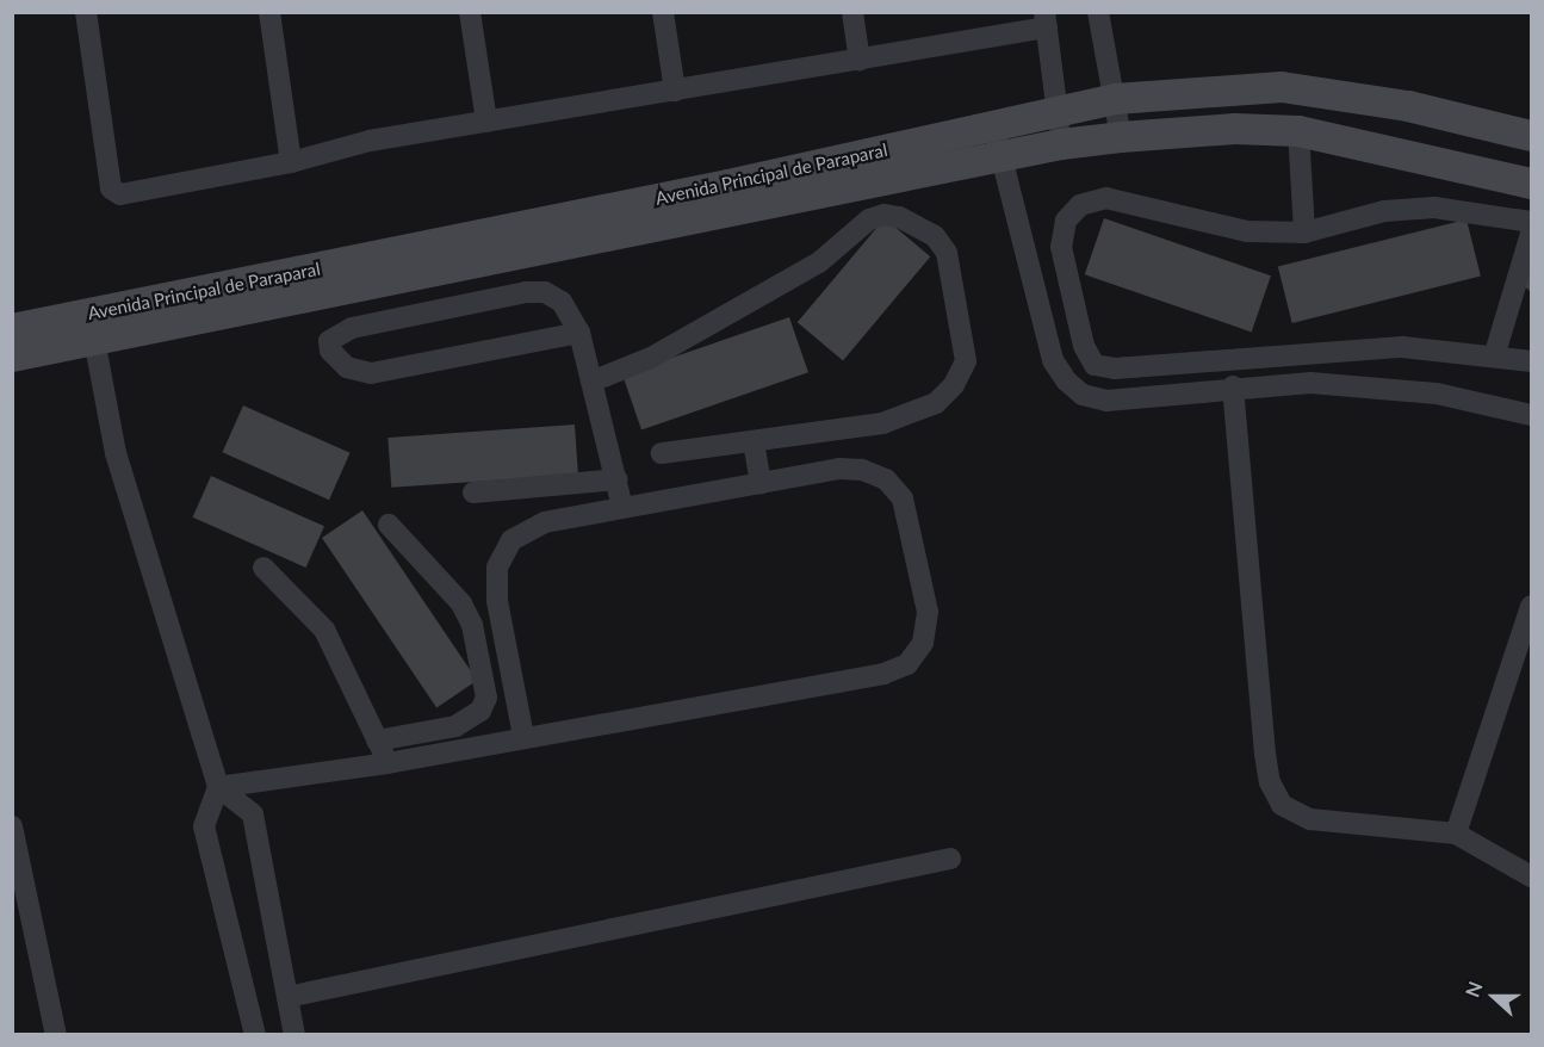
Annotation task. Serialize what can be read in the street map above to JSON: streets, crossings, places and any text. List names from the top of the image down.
{
  "streets": {
    "street": ["Avenida Principal de Paraparal"]
  },
  "north": "left"
}
